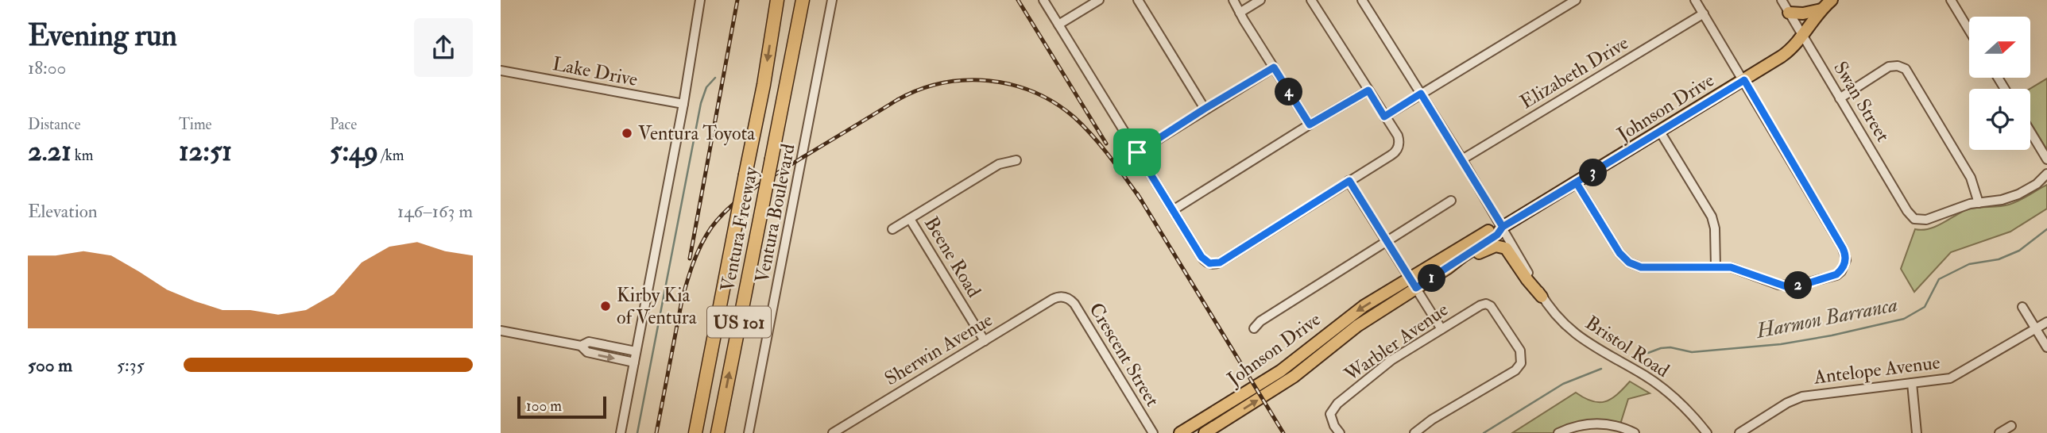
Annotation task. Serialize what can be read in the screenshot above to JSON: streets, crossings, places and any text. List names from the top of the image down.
{
  "streets": {
    "highway": ["Ventura Freeway", "US 101"],
    "main road": ["Johnson Drive"],
    "street": [
      "Lake Drive",
      "Elizabeth Drive",
      "Swan Street",
      "Ventura Boulevard",
      "Beene Road",
      "Warbler Avenue",
      "Bristol Road",
      "Sherwin Avenue",
      "Crescent Street",
      "Antelope Avenue"
    ]
  },
  "crossings": [
    ["Elizabeth Drive", "Bristol Road"],
    ["Swan Street", "Johnson Drive"],
    ["Johnson Drive", "Bristol Road"],
    ["Beene Road", "Sherwin Avenue"],
    ["Sherwin Avenue", "Crescent Street"]
  ],
  "water": ["Harmon Barranca"],
  "places": ["Ventura Toyota", "Kirby Kia of Ventura"],
  "scale_bar": "100 m",
  "north": "right",
  "page": {
    "heading": ["Evening run", "18:00"],
    "pins": [
      "4",
      "3",
      "1",
      "2"
    ],
    "stats": [
      ["Distance", "2.21 km"],
      ["Time", "12:51"],
      ["Pace", "5:49 /km"]
    ],
    "chart": ["Elevation", "146–163 m"],
    "list": [
      {
        "name": "500 m",
        "note": "5:35"
      }
    ],
    "scale": "100 m"
  }
}
